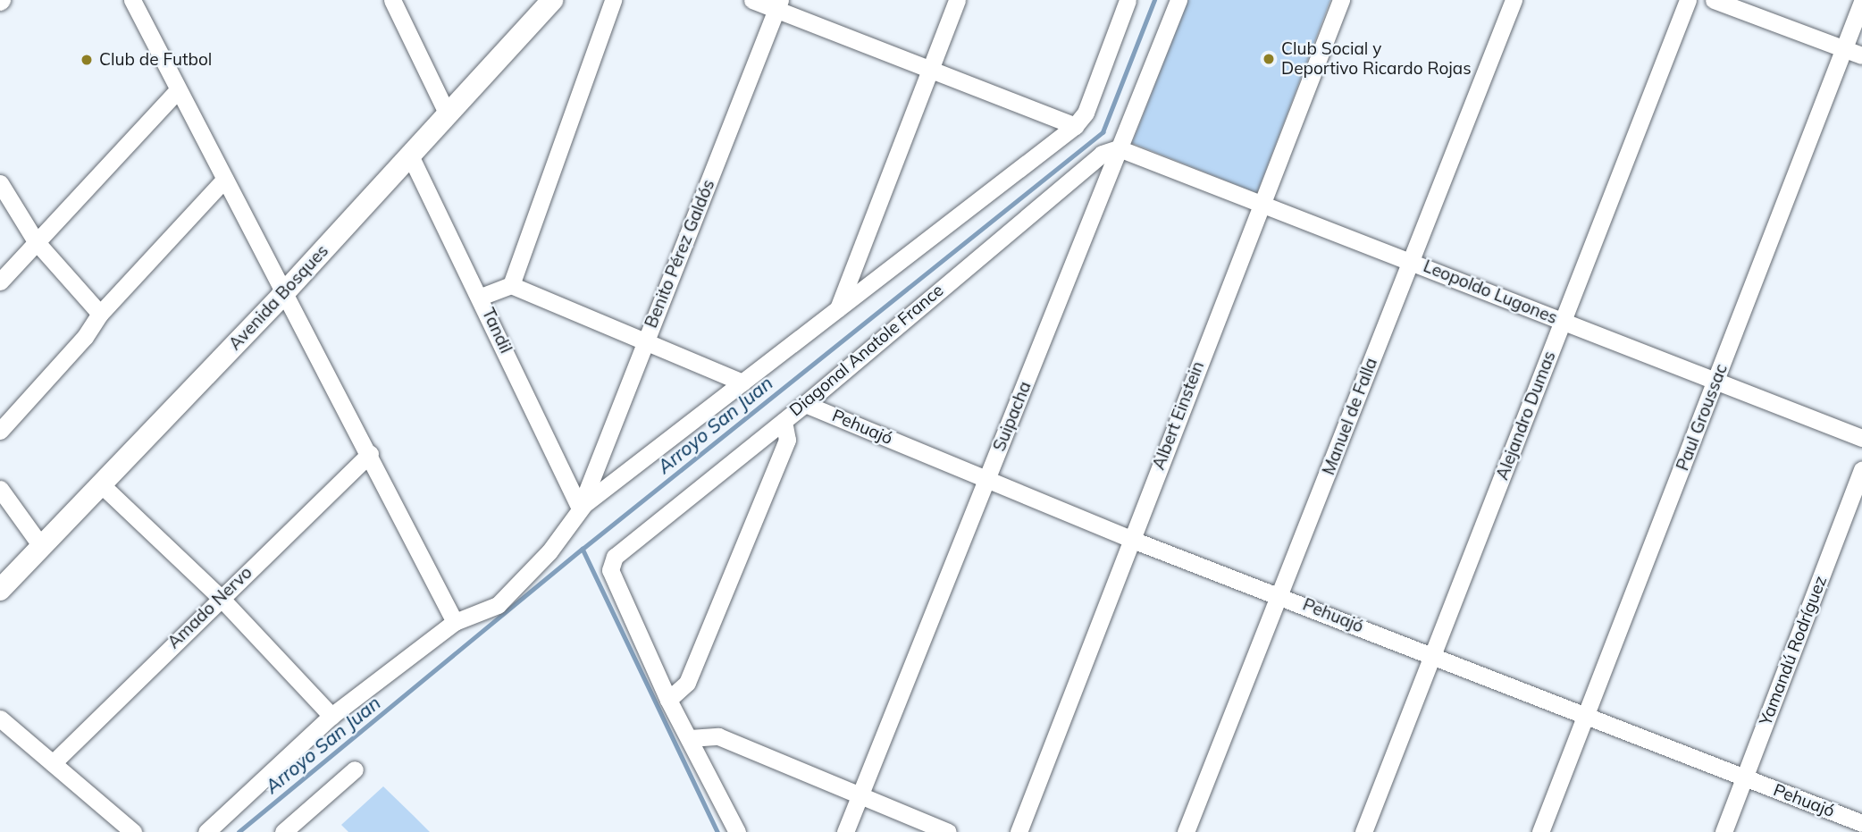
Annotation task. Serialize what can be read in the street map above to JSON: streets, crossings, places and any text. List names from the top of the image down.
{
  "streets": {
    "main road": ["Avenida Bosques"],
    "street": [
      "Benito Pérez Galdós",
      "Leopoldo Lugones",
      "Tandil",
      "Diagonal Anatole France",
      "Albert Einstein",
      "Alejandro Dumas",
      "Suipacha",
      "Manuel de Falla",
      "Paul Groussac",
      "Pehuajó",
      "Amado Nervo",
      "Yamandú Rodríguez"
    ]
  },
  "crossings": [
    ["Benito Pérez Galdós", "Tandil"],
    ["Leopoldo Lugones", "Diagonal Anatole France"],
    ["Leopoldo Lugones", "Albert Einstein"],
    ["Leopoldo Lugones", "Alejandro Dumas"],
    ["Leopoldo Lugones", "Suipacha"],
    ["Leopoldo Lugones", "Manuel de Falla"],
    ["Leopoldo Lugones", "Paul Groussac"],
    ["Avenida Bosques", "Tandil"],
    ["Diagonal Anatole France", "Suipacha"],
    ["Diagonal Anatole France", "Pehuajó"],
    ["Albert Einstein", "Pehuajó"],
    ["Alejandro Dumas", "Pehuajó"],
    ["Suipacha", "Pehuajó"],
    ["Manuel de Falla", "Pehuajó"],
    ["Paul Groussac", "Pehuajó"],
    ["Pehuajó", "Yamandú Rodríguez"]
  ],
  "water": ["Arroyo San Juan"],
  "places": ["Club Social y Deportivo Ricardo Rojas", "Club de Futbol"]
}
